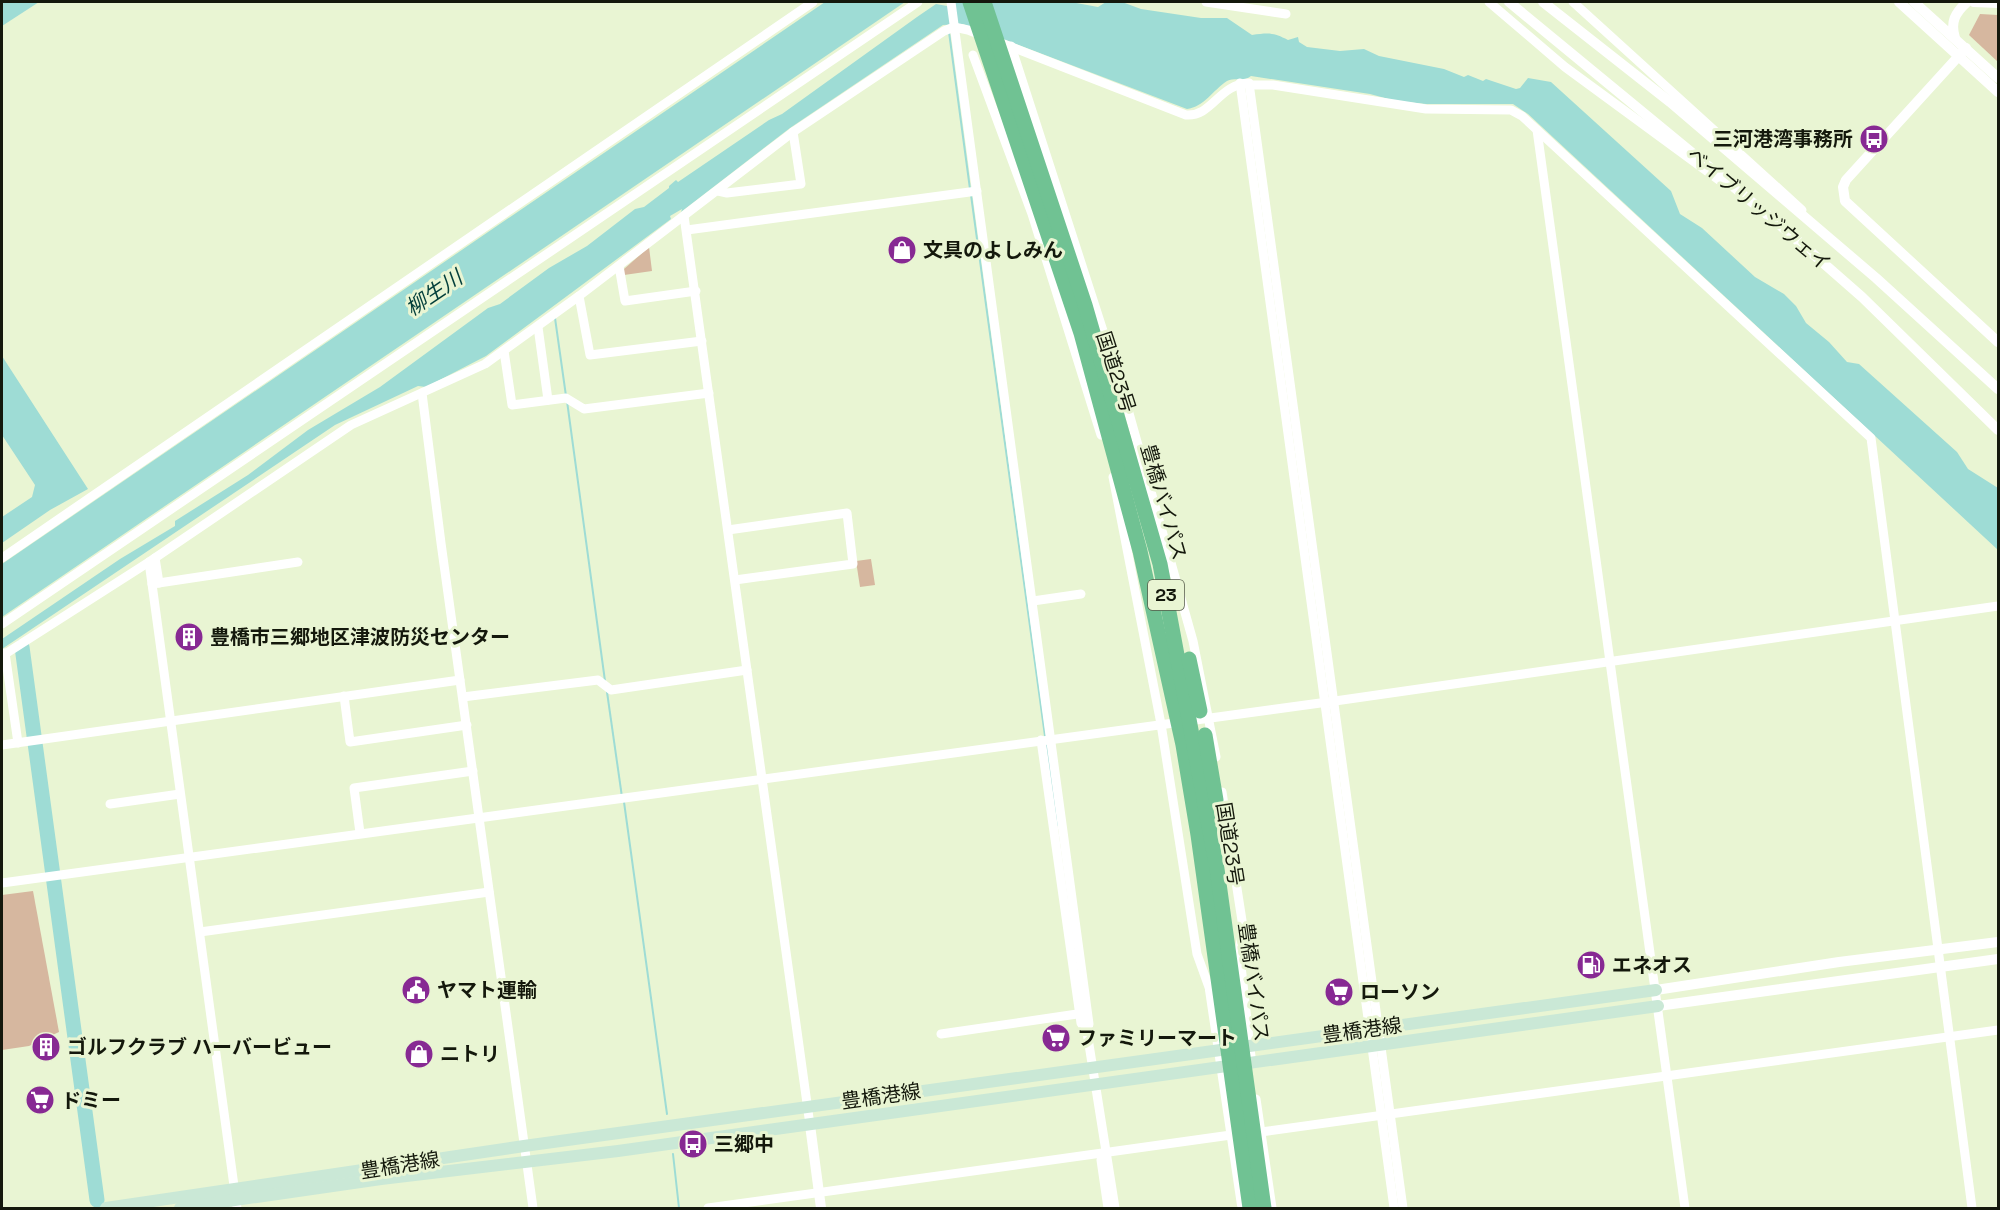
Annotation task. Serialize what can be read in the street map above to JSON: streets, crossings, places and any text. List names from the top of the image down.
{
  "streets": {
    "highway": ["豊橋バイパス", "23"],
    "main road": ["豊橋港線"],
    "street": ["ベイブリッジウェイ", "国道23号"]
  },
  "crossings": [
    ["国道23号", "23"],
    ["豊橋バイパス", "23"]
  ],
  "water": ["柳生川"],
  "places": {
    "bus stop": ["三河港湾事務所", "三郷中"],
    "shop": ["文具のよしみん", "ニトリ"],
    "building": ["豊橋市三郷地区津波防災センター", "ゴルフクラブ ハーバービュー"],
    "fuel station": ["エネオス"],
    "public building": ["ヤマト運輸"],
    "supermarket": ["ローソン", "ファミリーマート", "ドミー"]
  }
}
